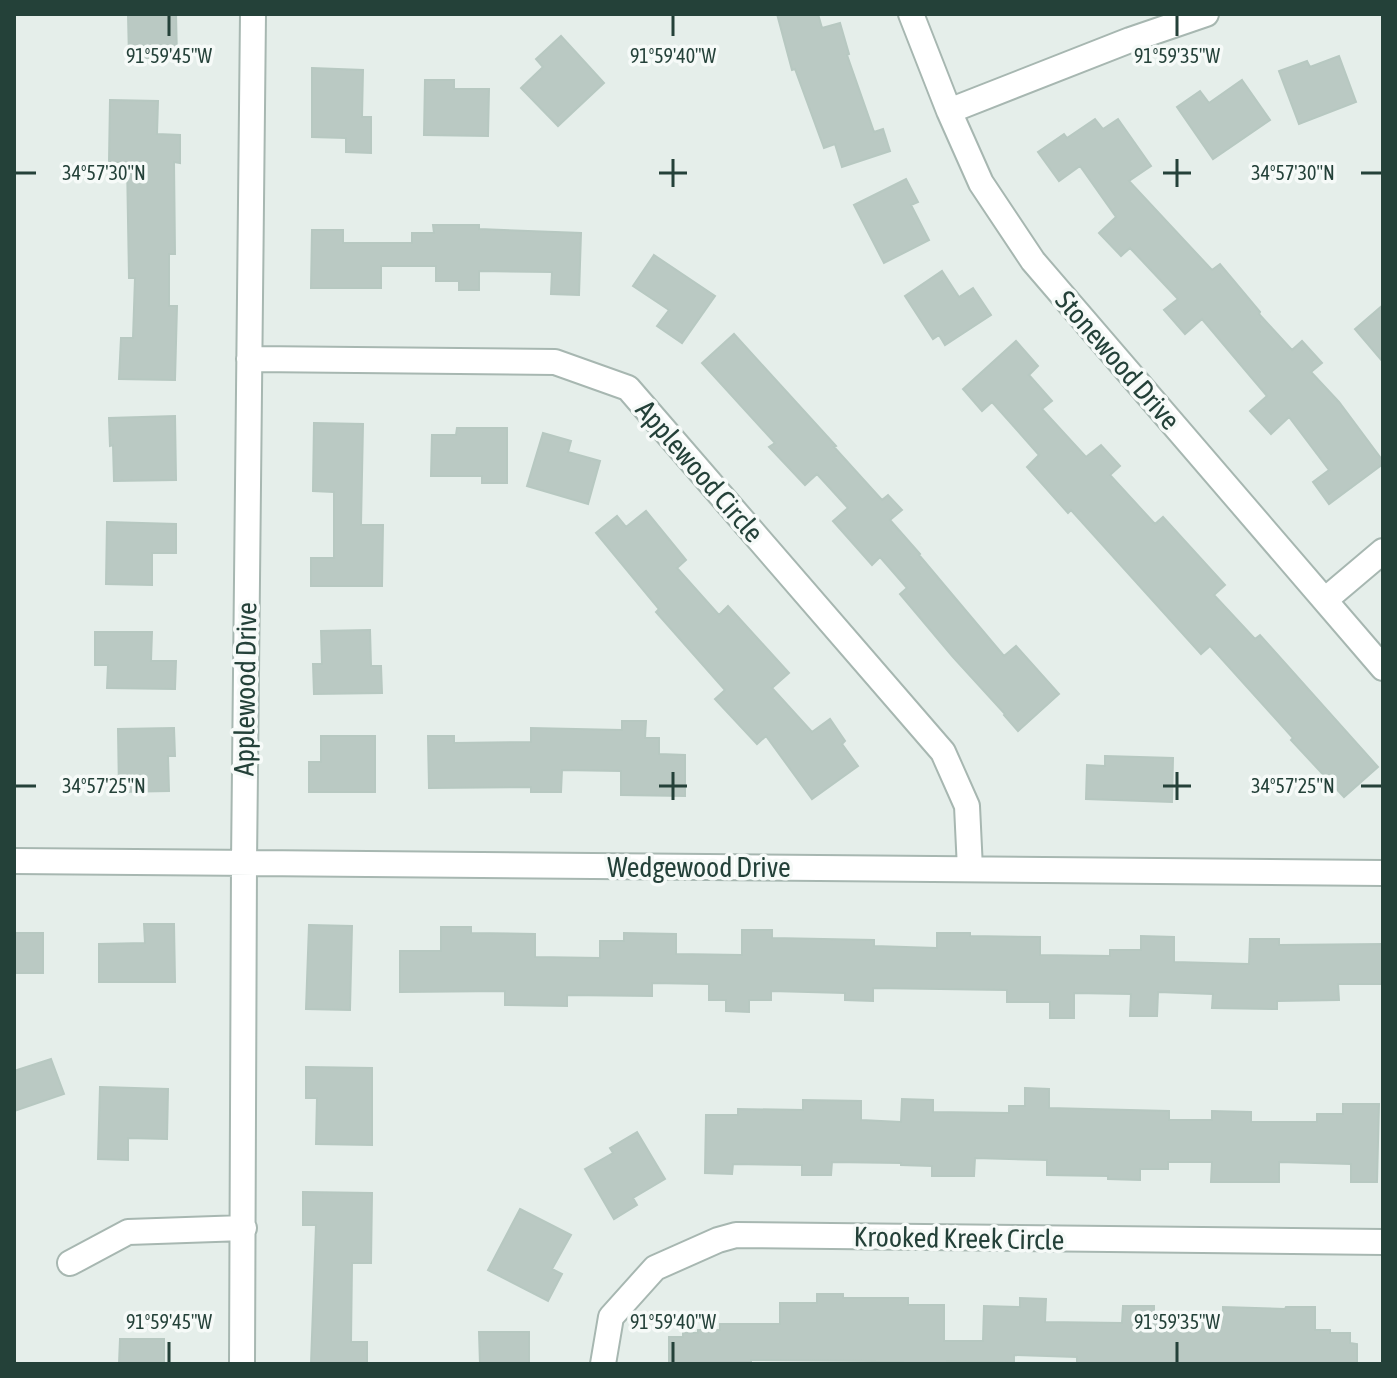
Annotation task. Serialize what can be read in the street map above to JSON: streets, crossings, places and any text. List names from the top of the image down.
{
  "streets": {
    "street": [
      "Stonewood Drive",
      "Applewood Circle",
      "Applewood Drive",
      "Wedgewood Drive",
      "Krooked Kreek Circle"
    ]
  },
  "crossings": [
    ["Applewood Circle", "Applewood Drive"],
    ["Applewood Circle", "Wedgewood Drive"],
    ["Applewood Drive", "Wedgewood Drive"]
  ],
  "coordinates": [
    "91°59'45\"W",
    "91°59'40\"W",
    "91°59'35\"W",
    "34°57'30\"N",
    "34°57'25\"N"
  ]
}
